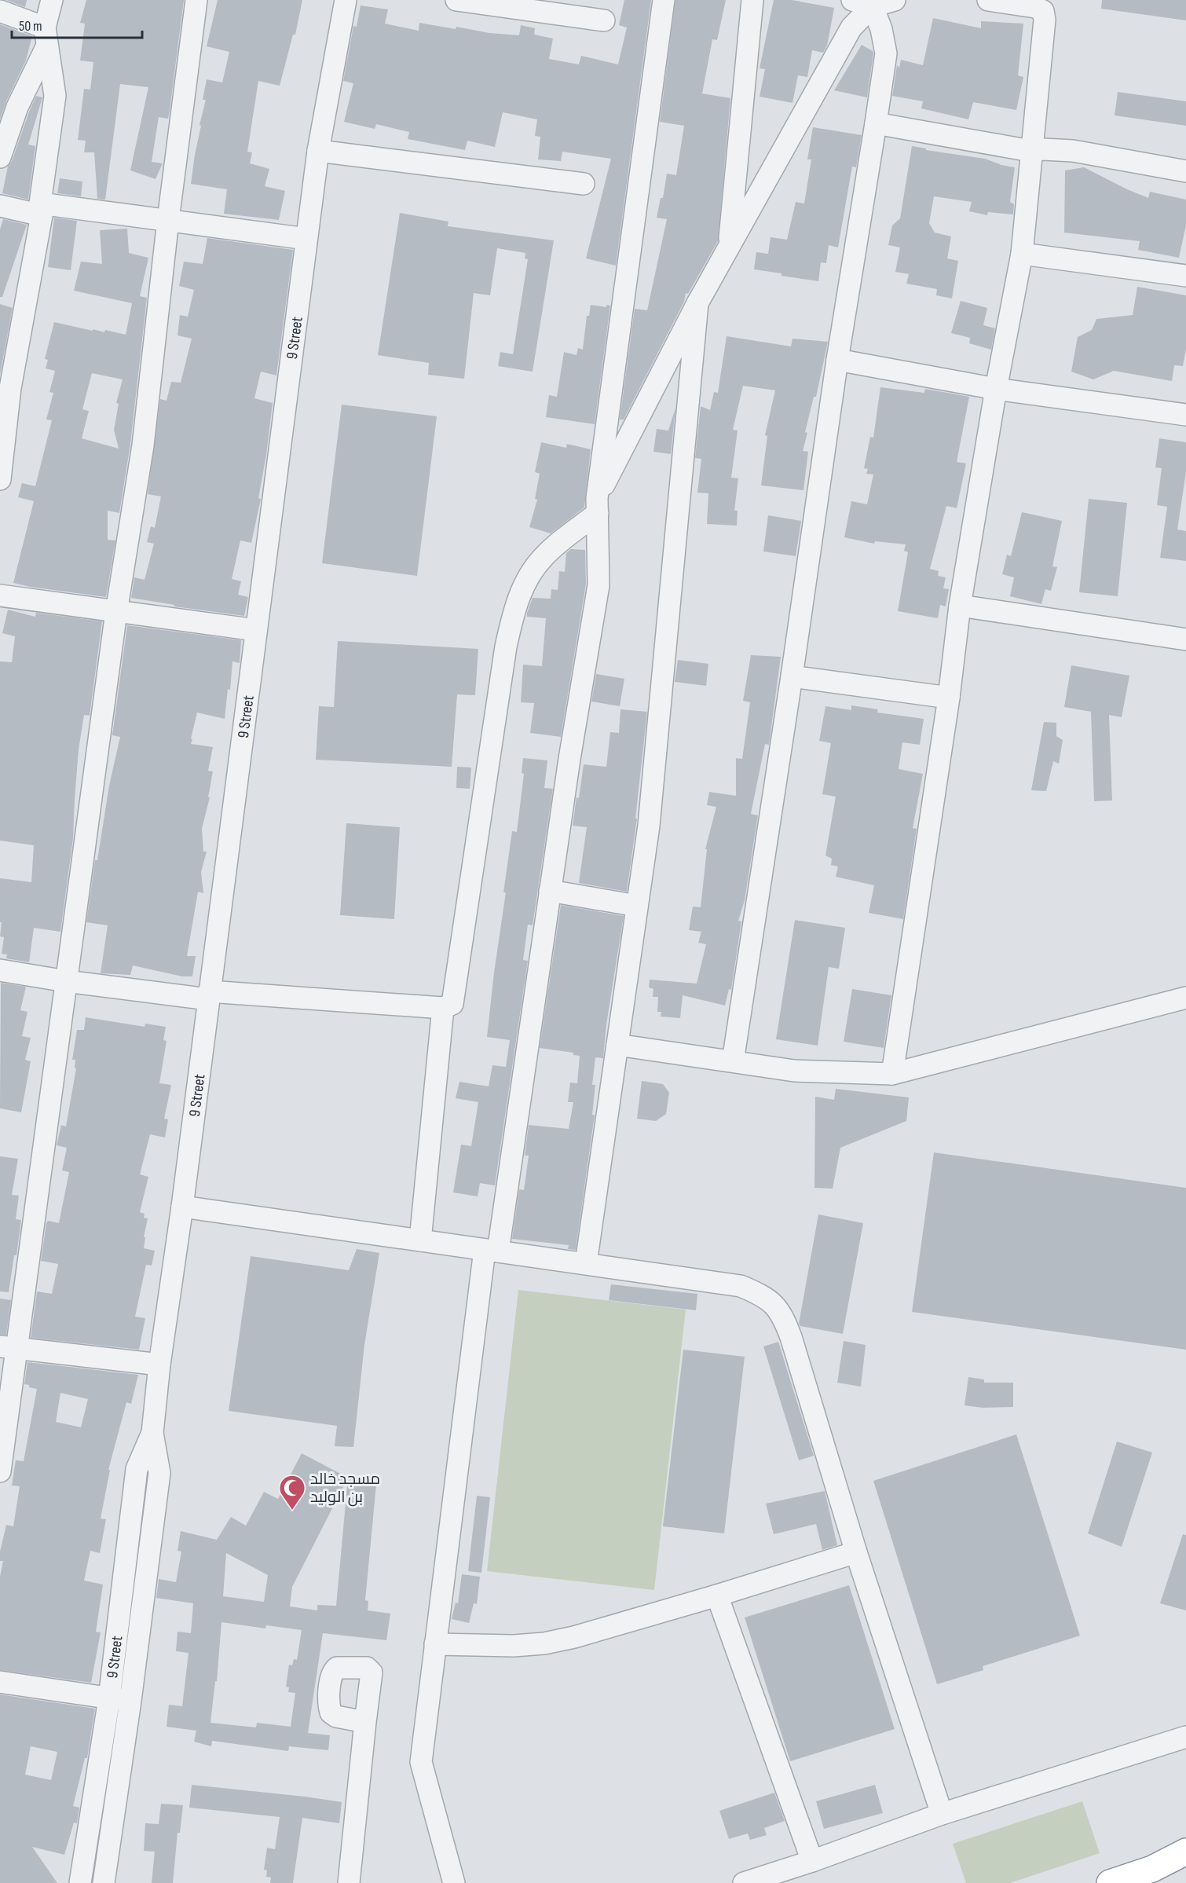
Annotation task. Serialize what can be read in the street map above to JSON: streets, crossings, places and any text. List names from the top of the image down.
{
  "streets": {
    "street": ["9 Street"]
  },
  "places": {
    "mosque": ["مسجد خالد بن الوليد"]
  },
  "scale_bar": "50 m"
}
